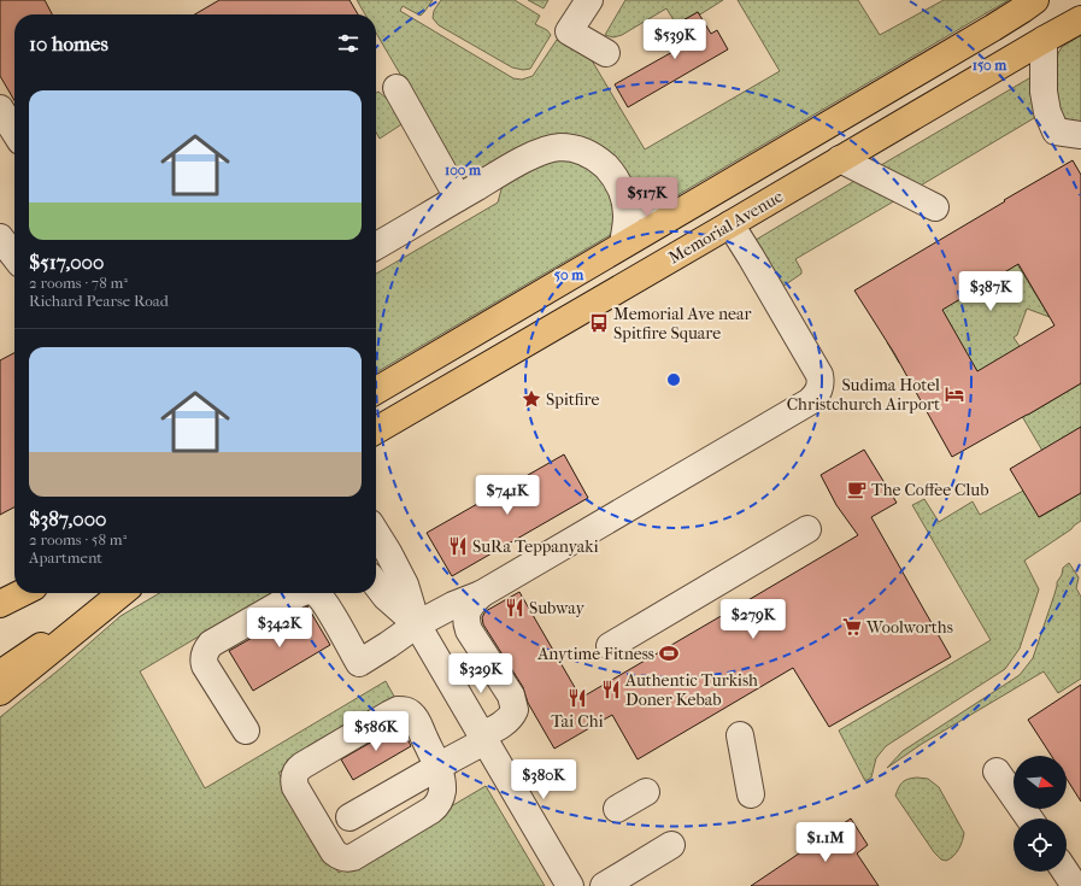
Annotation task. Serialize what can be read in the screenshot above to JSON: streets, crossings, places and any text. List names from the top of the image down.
{
  "streets": {
    "main road": ["Memorial Avenue"]
  },
  "places": {
    "bus stop": ["Memorial Ave near Spitfire Square"],
    "hotel": ["Sudima Hotel Christchurch Airport"],
    "place": ["Spitfire"],
    "cafe": ["The Coffee Club"],
    "restaurant": [
      "SuRa Teppanyaki",
      "Subway",
      "Authentic Turkish Doner Kebab",
      "Tai Chi"
    ],
    "supermarket": ["Woolworths"],
    "sports": ["Anytime Fitness"]
  },
  "north": "right",
  "page": {
    "heading": "10 homes",
    "price": [
      "$539K",
      "$517K",
      "$387K",
      "$741K",
      "$279K",
      "$342K",
      "$329K",
      "$586K",
      "$380K",
      "$1.1M"
    ],
    "list": [
      {
        "name": "$517,000",
        "note": "2 rooms · 78 m² · Richard Pearse Road"
      },
      {
        "name": "$387,000",
        "note": "2 rooms · 58 m² · Apartment"
      }
    ]
  },
  "rings": ["150 m", "100 m", "50 m"]
}
